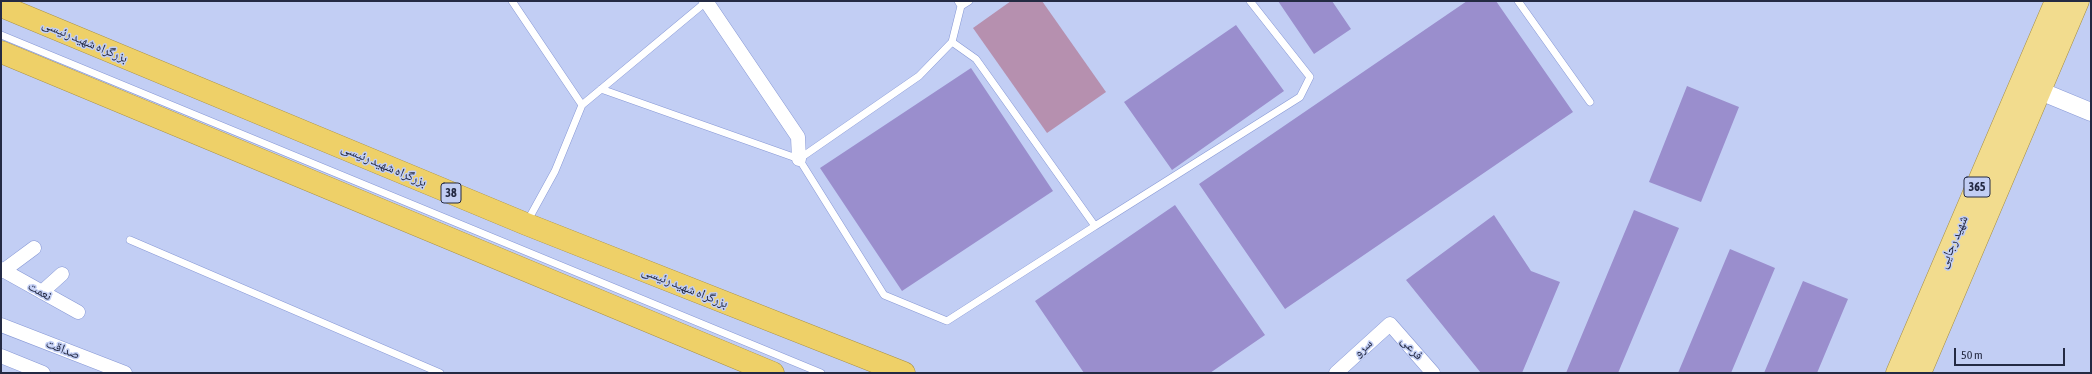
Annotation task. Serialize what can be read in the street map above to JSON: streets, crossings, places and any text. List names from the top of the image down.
{
  "streets": {
    "highway": ["بزرگراه شهید رئیسی", "38"],
    "main road": ["365", "شهید رجایی"],
    "street": [
      "نعمت",
      "سرو",
      "فرعی",
      "صداقت"
    ]
  },
  "crossings": [
    ["سرو", "فرعی"]
  ],
  "scale_bar": "50 m"
}
